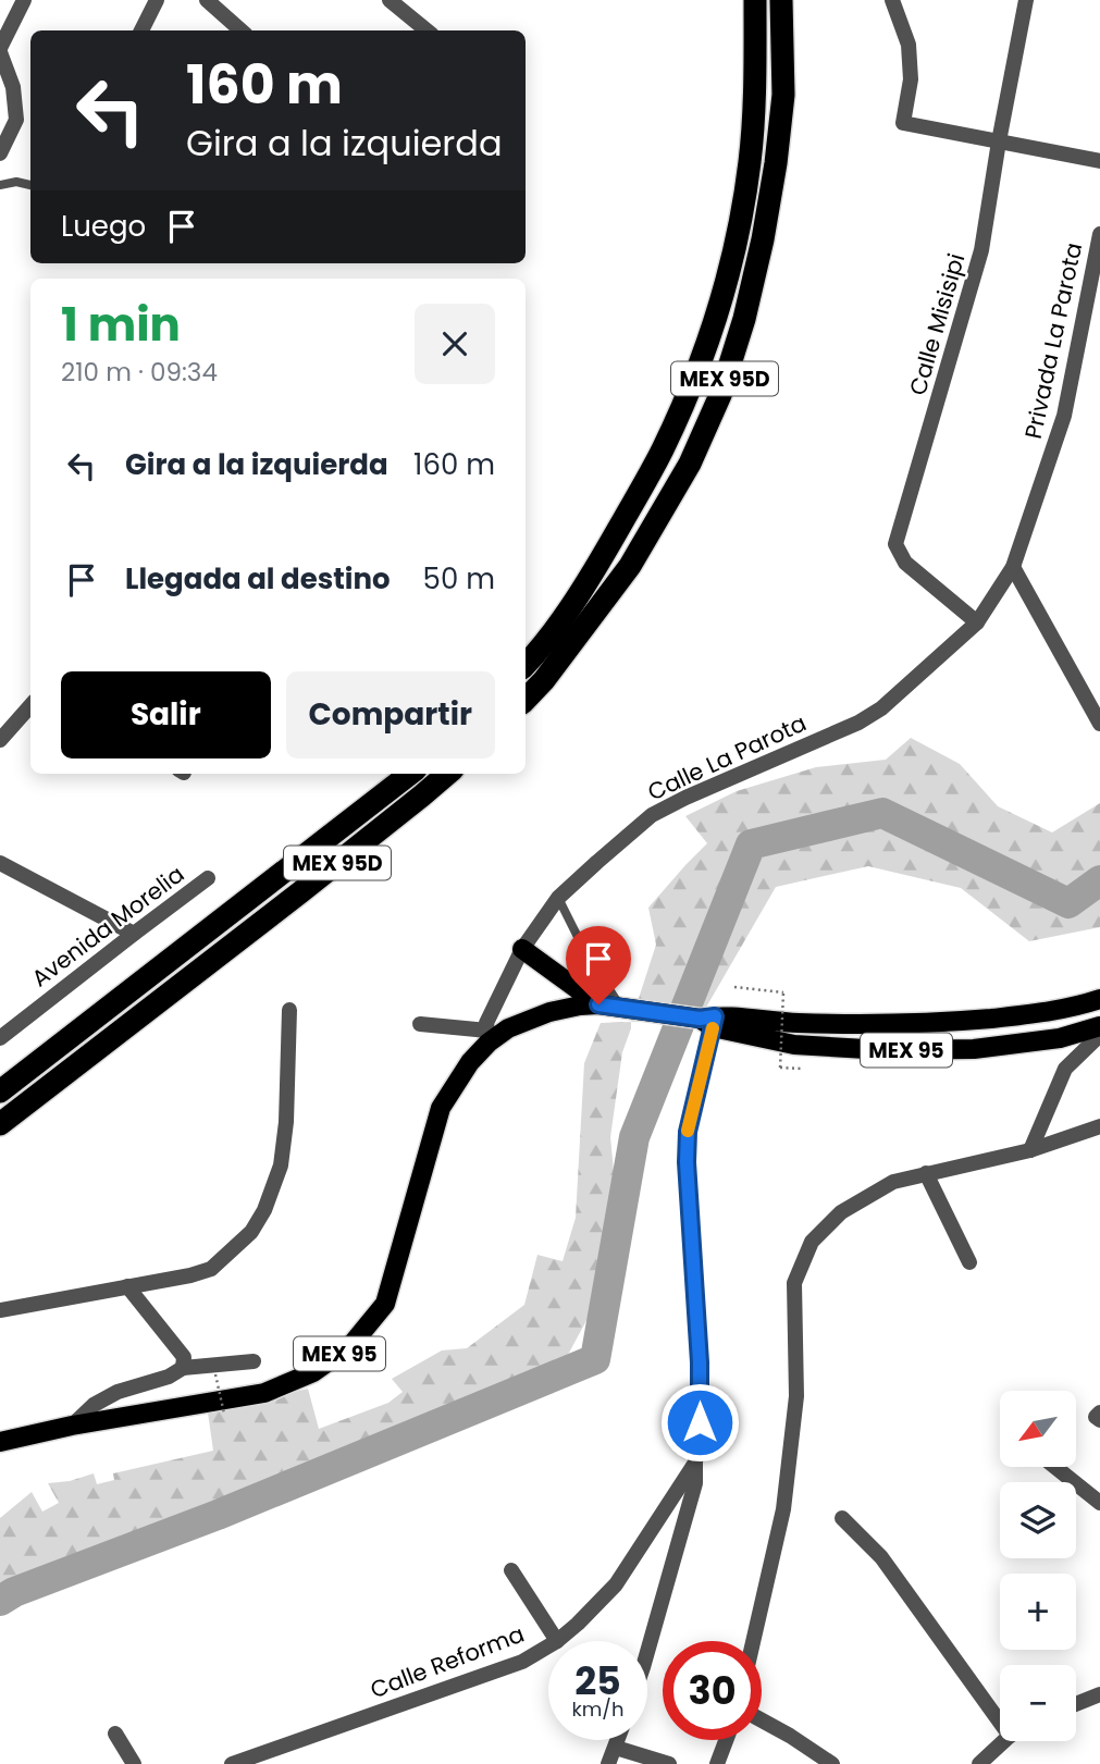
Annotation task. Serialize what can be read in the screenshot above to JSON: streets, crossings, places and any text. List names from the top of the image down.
{
  "streets": {
    "highway": ["MEX 95D"],
    "main road": ["MEX 95"],
    "street": [
      "Calle Misisipi",
      "Privada La Parota",
      "Calle La Parota",
      "Avenida Morelia",
      "Calle Reforma"
    ]
  },
  "crossings": [
    ["Calle Misisipi", "Privada La Parota"],
    ["Calle Misisipi", "Calle La Parota"],
    ["Privada La Parota", "Calle La Parota"],
    ["Calle La Parota", "MEX 95"],
    ["MEX 95", "Calle Reforma"]
  ],
  "north": "bottom left",
  "page": {
    "turn": ["160 m", "Gira a la izquierda"],
    "then": "Luego",
    "heading": ["1 min", "210 m · 09:34"],
    "list": [
      {
        "name": "Gira a la izquierda",
        "value": "160 m"
      },
      {
        "name": "Llegada al destino",
        "value": "50 m"
      }
    ],
    "buttons": ["Salir", "Compartir"],
    "map_buttons": ["+", "−"],
    "speed": "25 km/h",
    "limit": "30"
  }
}
